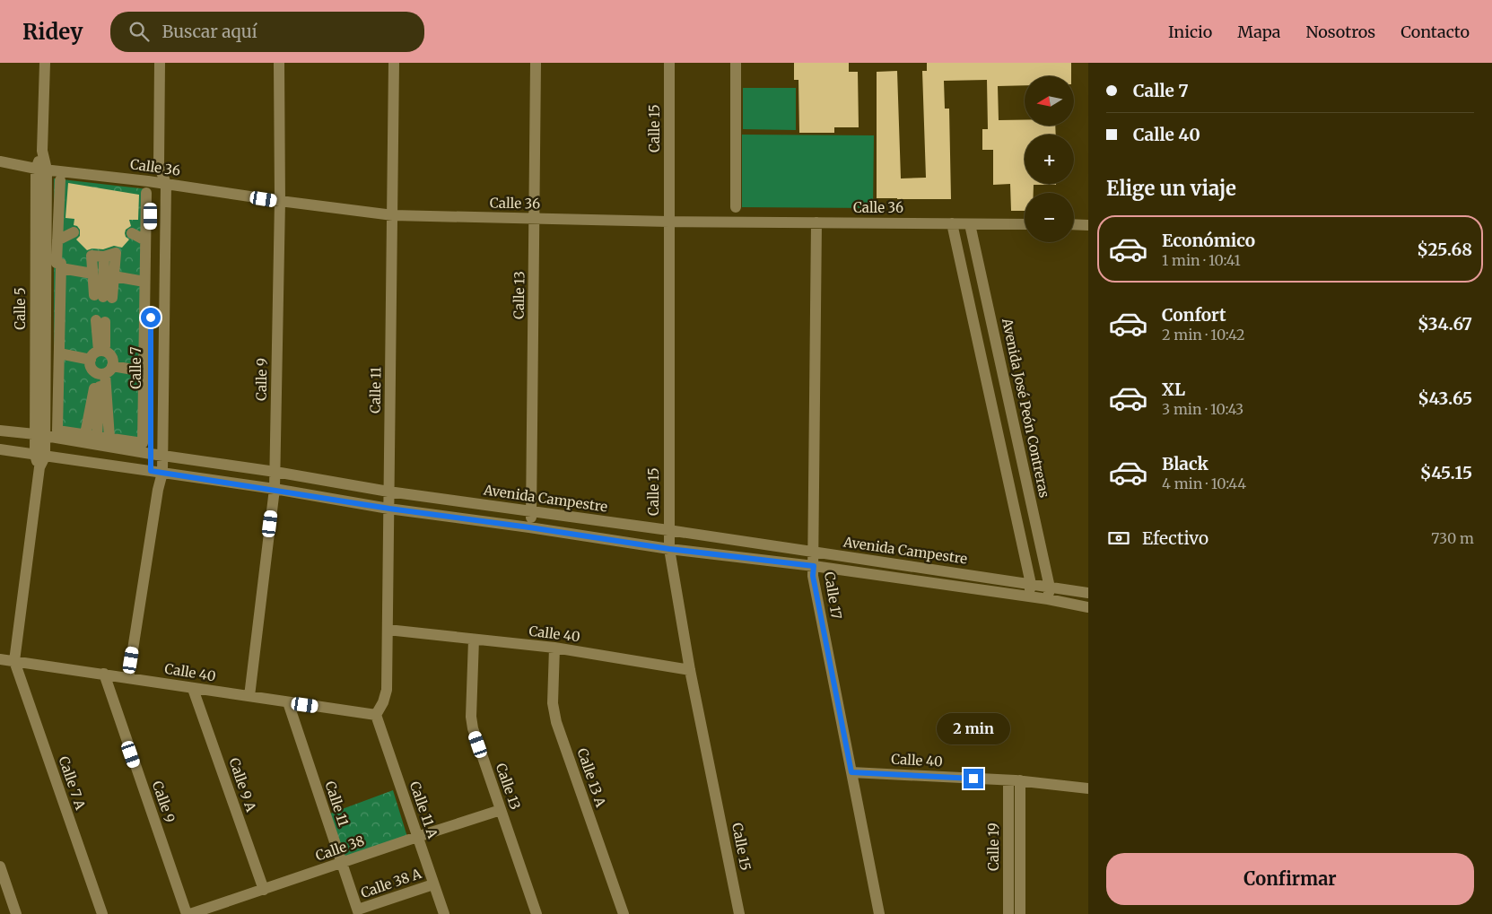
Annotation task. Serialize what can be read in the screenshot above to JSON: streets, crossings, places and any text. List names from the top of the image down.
{
  "streets": {
    "street": [
      "Calle 15",
      "Calle 36",
      "Calle 13",
      "Calle 5",
      "Calle 7",
      "Calle 9",
      "Calle 11",
      "Avenida José Peón Contreras",
      "Avenida Campestre",
      "Calle 17",
      "Calle 40",
      "Calle 13 A",
      "Calle 7 A",
      "Calle 9 A",
      "Calle 11 A",
      "Calle 19",
      "Calle 38",
      "Calle 38 A"
    ]
  },
  "crossings": [
    ["Calle 15", "Calle 36"],
    ["Calle 15", "Avenida Campestre"],
    ["Calle 15", "Calle 40"],
    ["Calle 36", "Calle 13"],
    ["Calle 36", "Calle 5"],
    ["Calle 36", "Calle 7"],
    ["Calle 36", "Calle 9"],
    ["Calle 36", "Calle 11"],
    ["Calle 36", "Avenida José Peón Contreras"],
    ["Calle 36", "Calle 17"],
    ["Calle 13", "Avenida Campestre"],
    ["Calle 13", "Calle 40"],
    ["Calle 13", "Calle 38"],
    ["Calle 5", "Avenida Campestre"],
    ["Calle 5", "Calle 40"],
    ["Calle 5", "Calle 7 A"],
    ["Calle 7", "Avenida Campestre"],
    ["Calle 7", "Calle 40"],
    ["Calle 9", "Avenida Campestre"],
    ["Calle 9", "Calle 40"],
    ["Calle 11", "Avenida Campestre"],
    ["Calle 11", "Calle 40"],
    ["Calle 11", "Calle 11 A"],
    ["Calle 11", "Calle 38"],
    ["Calle 11", "Calle 38 A"],
    ["Avenida José Peón Contreras", "Avenida Campestre"],
    ["Avenida Campestre", "Calle 17"],
    ["Calle 17", "Calle 40"],
    ["Calle 40", "Calle 13 A"],
    ["Calle 40", "Calle 7 A"],
    ["Calle 40", "Calle 9 A"],
    ["Calle 40", "Calle 11 A"],
    ["Calle 40", "Calle 19"],
    ["Calle 9 A", "Calle 38"],
    ["Calle 11 A", "Calle 38"],
    ["Calle 11 A", "Calle 38 A"]
  ],
  "north": "left",
  "page": {
    "header": "Ridey",
    "search": "Buscar aquí",
    "nav": [
      "Inicio",
      "Mapa",
      "Nosotros",
      "Contacto"
    ],
    "banner": ["Calle 7", "Calle 40"],
    "map_buttons": ["+", "−"],
    "heading": "Elige un viaje",
    "list": [
      {
        "name": "Económico",
        "note": "1 min · 10:41",
        "value": "$25.68"
      },
      {
        "name": "Confort",
        "note": "2 min · 10:42",
        "value": "$34.67"
      },
      {
        "name": "XL",
        "note": "3 min · 10:43",
        "value": "$43.65"
      },
      {
        "name": "Black",
        "note": "4 min · 10:44",
        "value": "$45.15"
      }
    ],
    "pay": ["Efectivo", "730 m"],
    "bubble": "2 min",
    "buttons": "Confirmar"
  }
}
